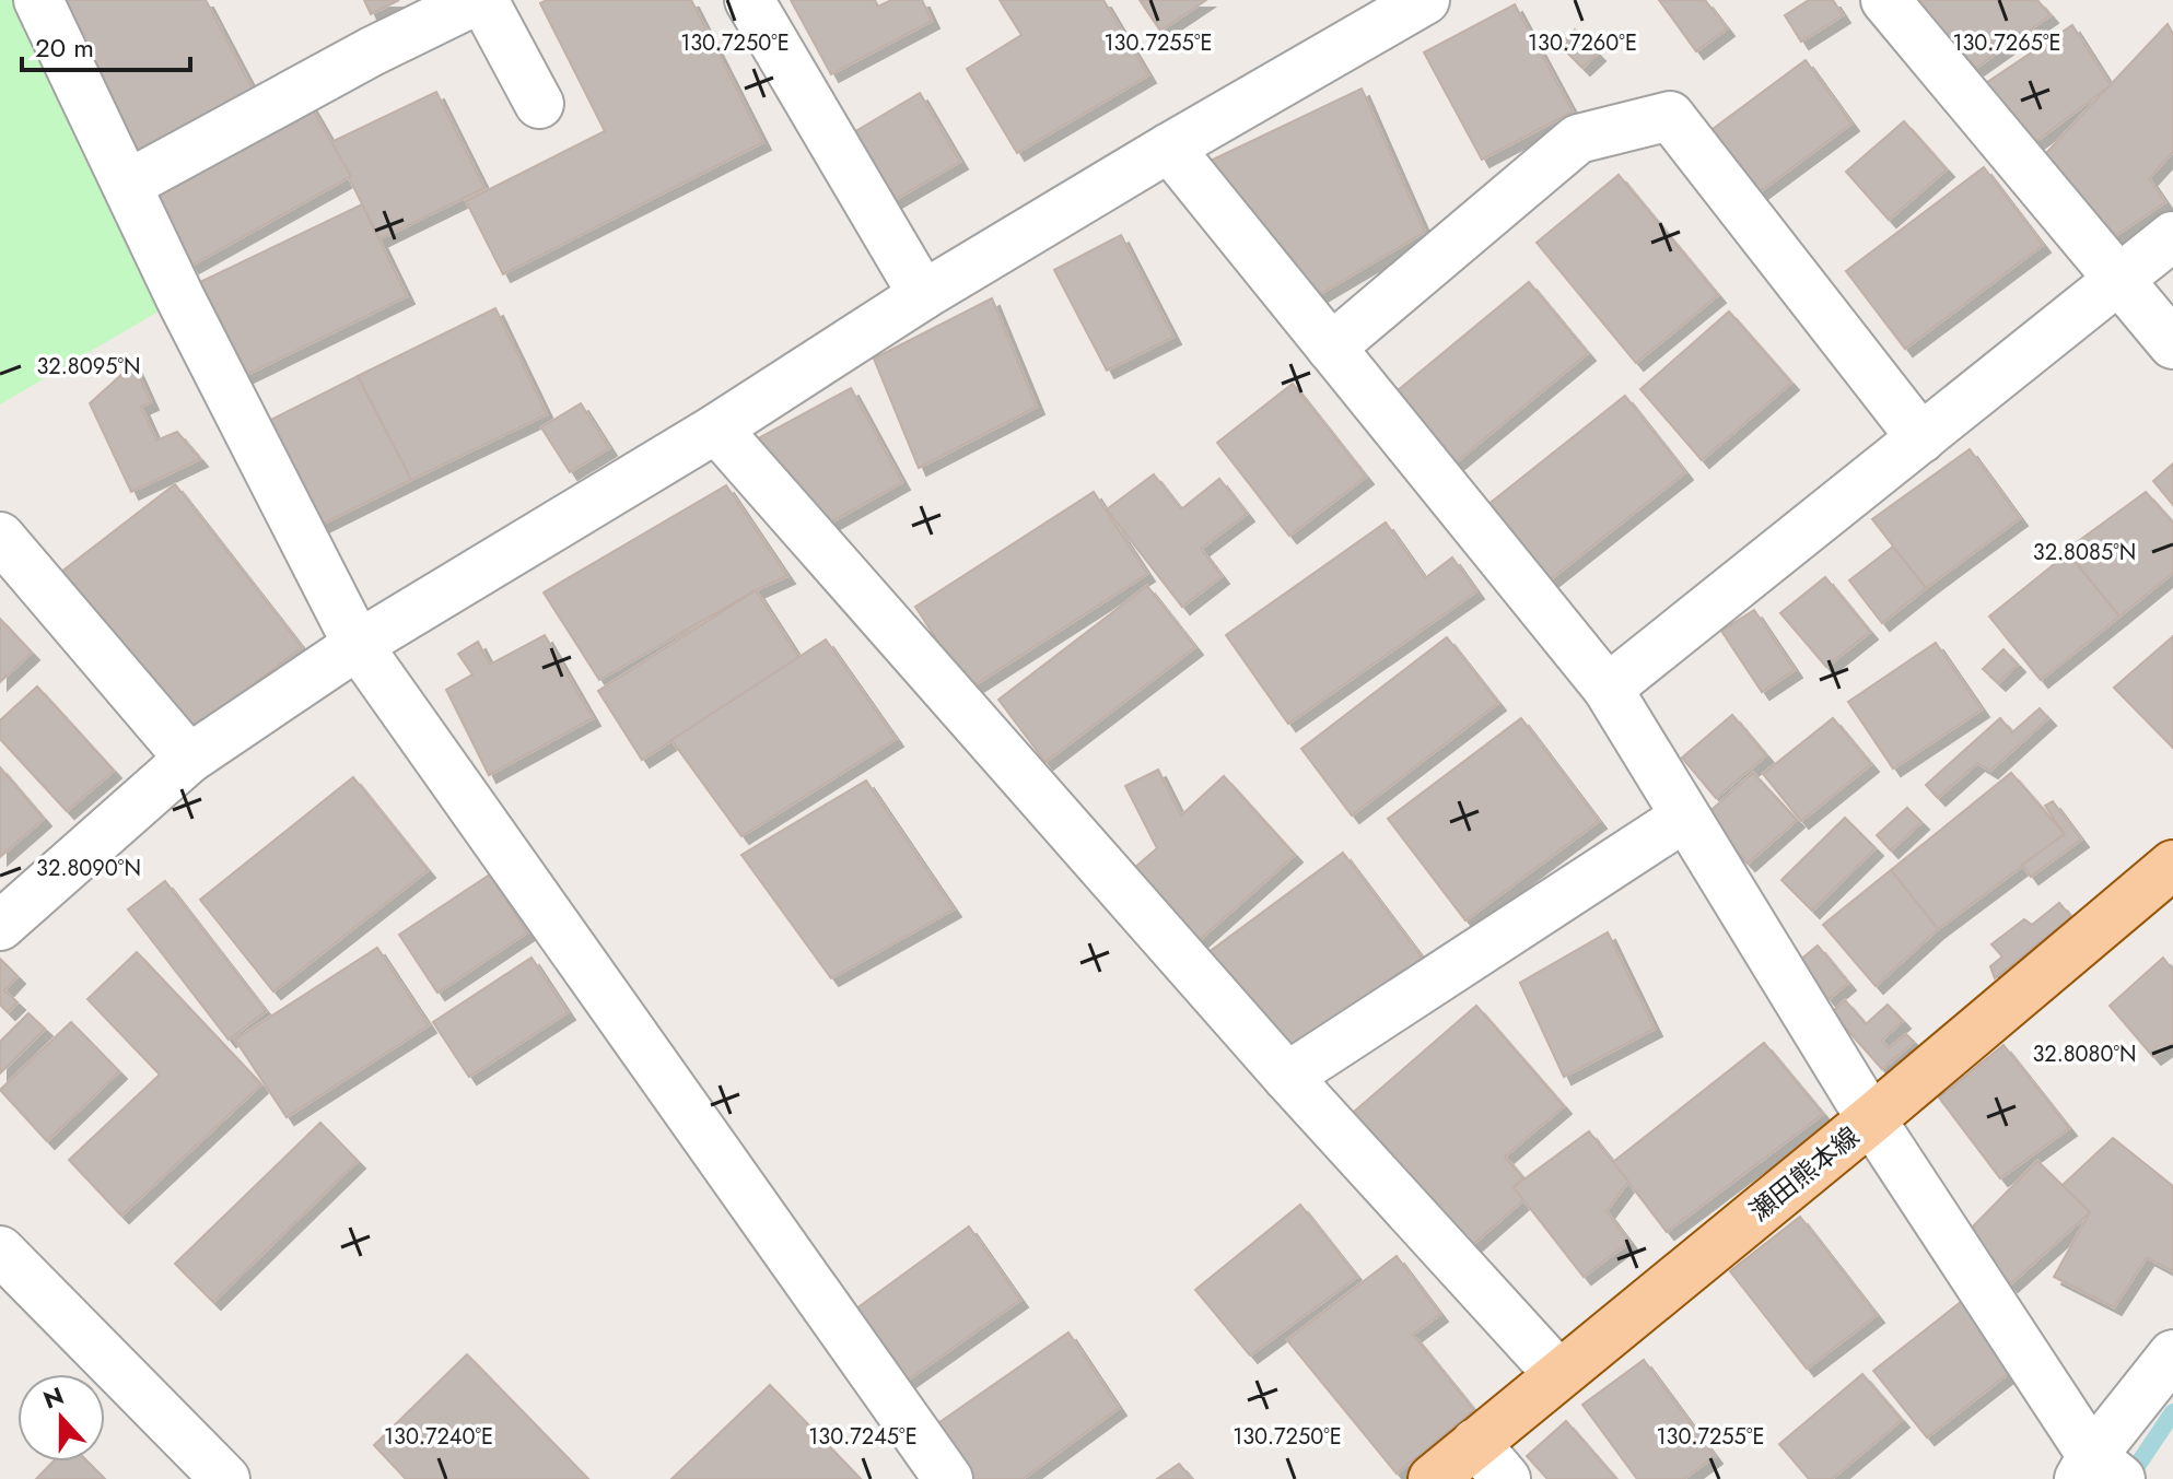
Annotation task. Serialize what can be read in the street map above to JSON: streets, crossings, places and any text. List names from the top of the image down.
{
  "streets": {
    "main road": ["瀬田熊本線"]
  },
  "scale_bar": "20 m",
  "north": "top",
  "coordinates": [
    "130.7250°E",
    "130.7255°E",
    "130.7260°E",
    "130.7265°E",
    "32.8095°N",
    "32.8085°N",
    "32.8090°N",
    "32.8080°N",
    "130.7240°E",
    "130.7245°E"
  ]
}
